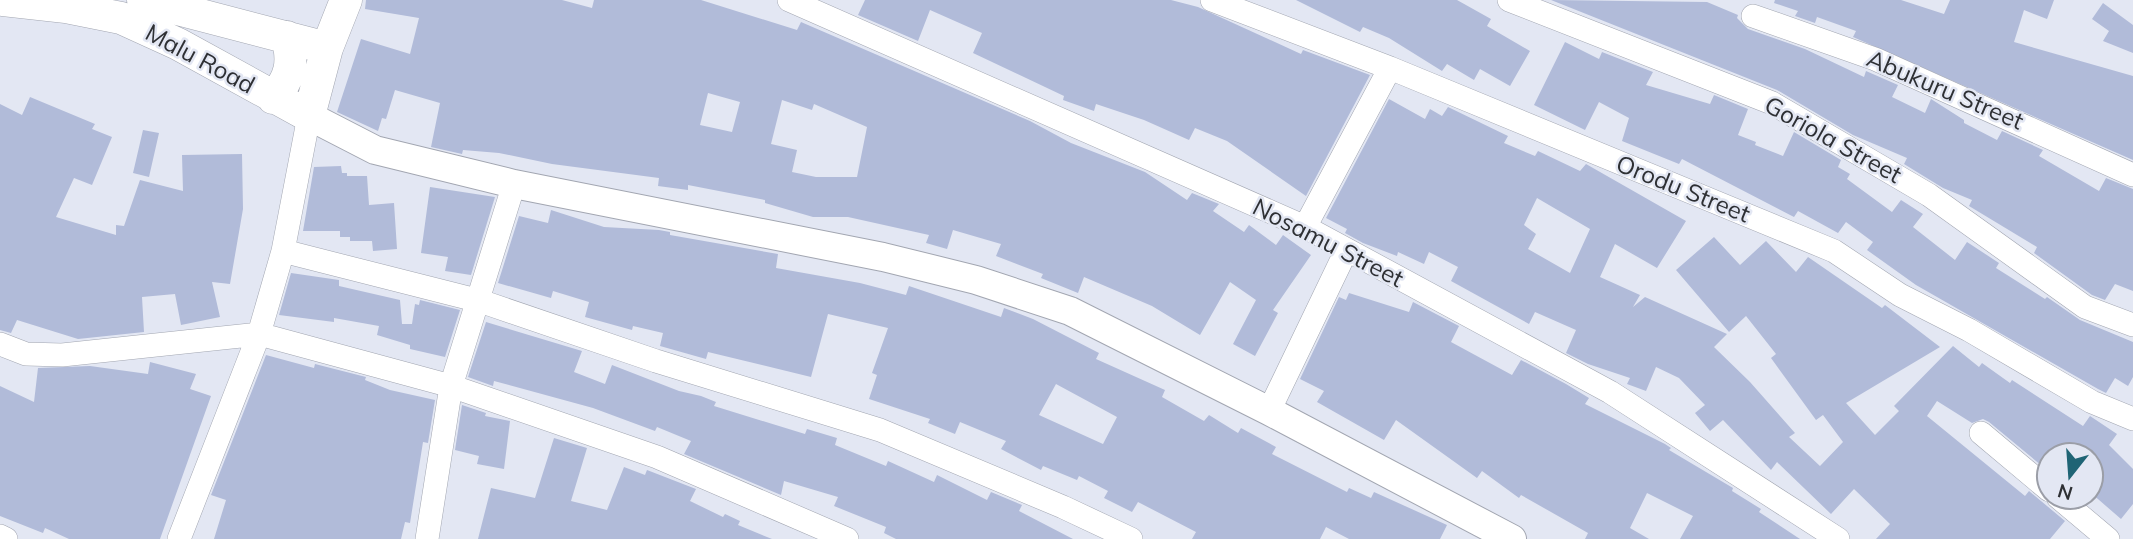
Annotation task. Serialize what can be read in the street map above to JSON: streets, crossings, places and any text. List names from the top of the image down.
{
  "streets": {
    "main road": ["Malu Road"],
    "street": [
      "Abukuru Street",
      "Goriola Street",
      "Orodu Street",
      "Nosamu Street"
    ]
  },
  "north": "bottom"
}
